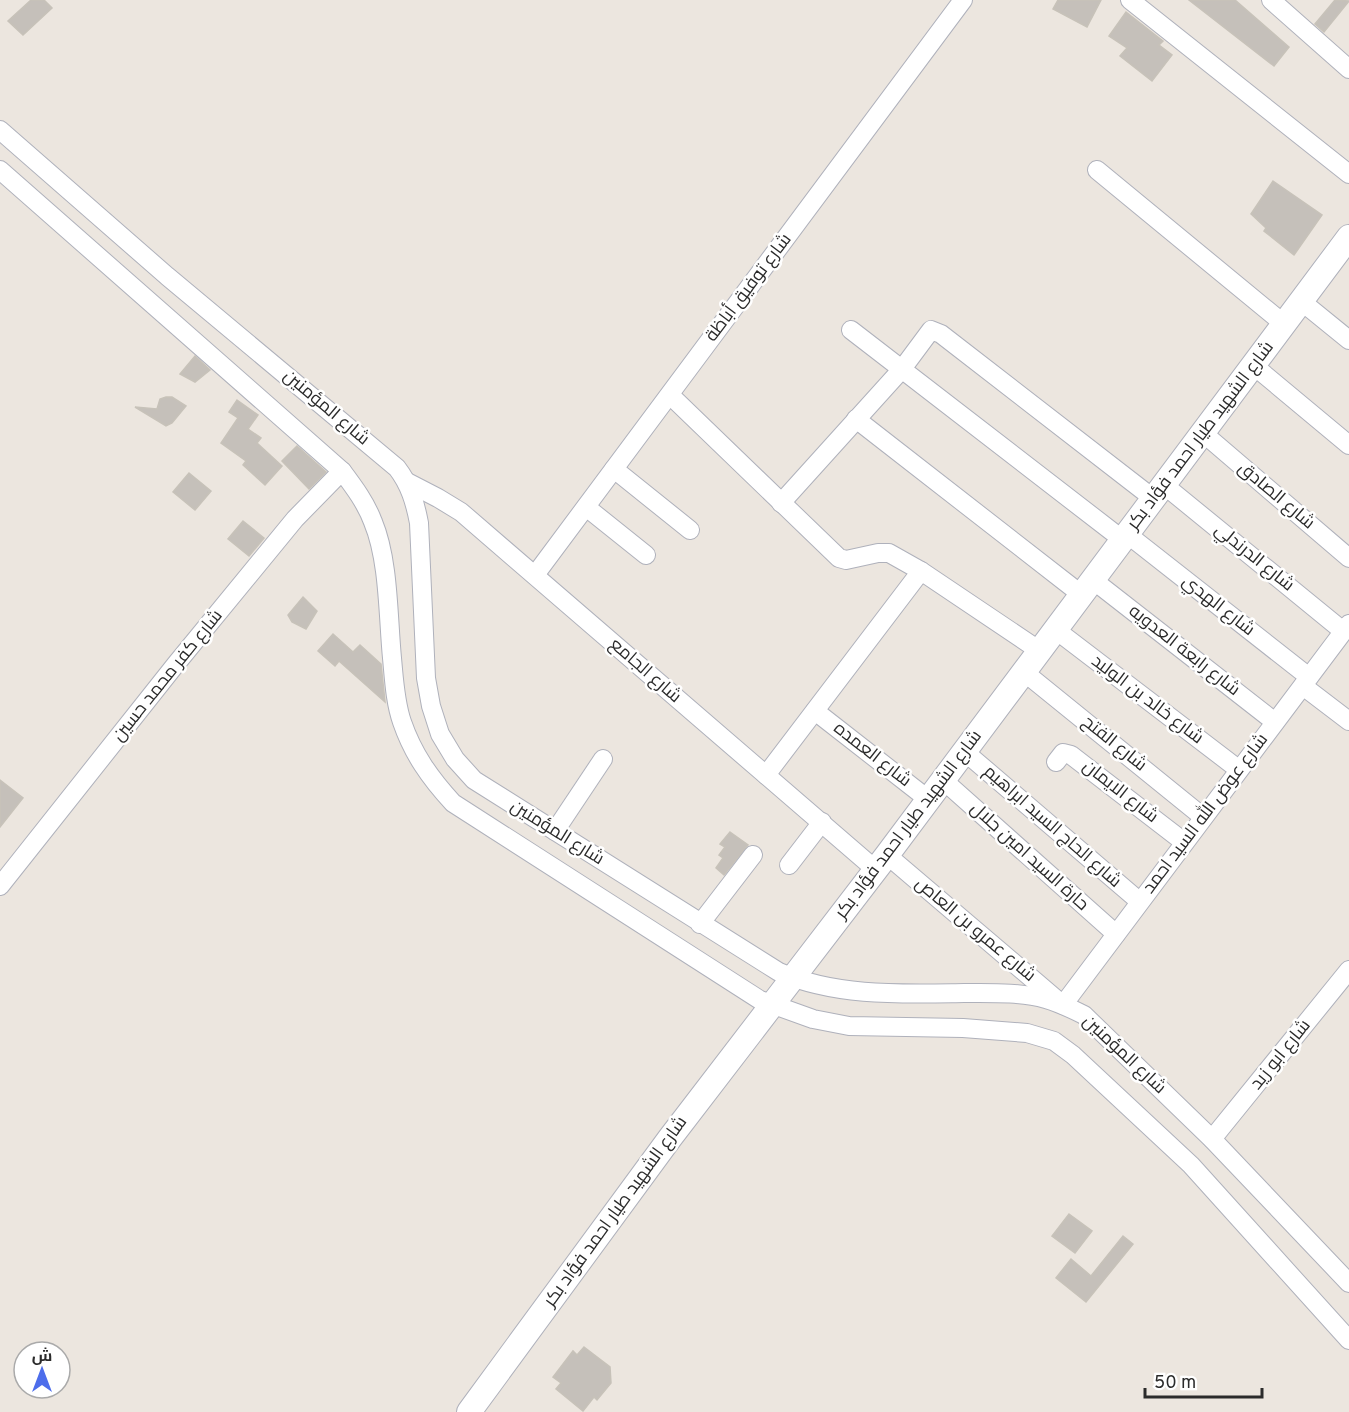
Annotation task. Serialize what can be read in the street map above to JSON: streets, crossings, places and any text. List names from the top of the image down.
{
  "streets": {
    "street": [
      "شارع توفيق أباظة",
      "شارع المؤمنين",
      "شارع الشهيد طيار احمد فؤاد بكر",
      "شارع الصادق",
      "شارع الدرندلي",
      "شارع الهدي",
      "شارع رابعة العدويه",
      "شارع الجامع",
      "شارع كفر محمد حسين",
      "شارع خالد بن الوليد",
      "شارع الفتح",
      "شارع العمده",
      "شارع الايمان",
      "شارع عوض الله السيد احمد",
      "شارع الحاج السيد ابراهيم",
      "حارة السيد امين جلال",
      "شارع عمرو بن العاص",
      "شارع ابو زيد"
    ]
  },
  "crossings": [
    ["شارع توفيق أباظة", "شارع الجامع"],
    ["شارع المؤمنين", "شارع الشهيد طيار احمد فؤاد بكر"],
    ["شارع المؤمنين", "شارع الجامع"],
    ["شارع المؤمنين", "شارع كفر محمد حسين"],
    ["شارع المؤمنين", "شارع عوض الله السيد احمد"],
    ["شارع المؤمنين", "شارع عمرو بن العاص"],
    ["شارع المؤمنين", "شارع ابو زيد"],
    ["شارع الشهيد طيار احمد فؤاد بكر", "شارع الصادق"],
    ["شارع الشهيد طيار احمد فؤاد بكر", "شارع الدرندلي"],
    ["شارع الشهيد طيار احمد فؤاد بكر", "شارع الهدي"],
    ["شارع الشهيد طيار احمد فؤاد بكر", "شارع رابعة العدويه"],
    ["شارع الشهيد طيار احمد فؤاد بكر", "شارع الجامع"],
    ["شارع الشهيد طيار احمد فؤاد بكر", "شارع خالد بن الوليد"],
    ["شارع الشهيد طيار احمد فؤاد بكر", "شارع الفتح"],
    ["شارع الشهيد طيار احمد فؤاد بكر", "شارع العمده"],
    ["شارع الشهيد طيار احمد فؤاد بكر", "شارع الحاج السيد ابراهيم"],
    ["شارع الشهيد طيار احمد فؤاد بكر", "حارة السيد امين جلال"],
    ["شارع الشهيد طيار احمد فؤاد بكر", "شارع عمرو بن العاص"],
    ["شارع الدرندلي", "شارع الهدي"],
    ["شارع الدرندلي", "شارع رابعة العدويه"],
    ["شارع الدرندلي", "شارع عوض الله السيد احمد"],
    ["شارع الهدي", "شارع عوض الله السيد احمد"],
    ["شارع رابعة العدويه", "شارع عوض الله السيد احمد"],
    ["شارع الجامع", "شارع عمرو بن العاص"],
    ["شارع خالد بن الوليد", "شارع عوض الله السيد احمد"],
    ["شارع الفتح", "شارع عوض الله السيد احمد"],
    ["شارع الايمان", "شارع عوض الله السيد احمد"],
    ["شارع عوض الله السيد احمد", "شارع الحاج السيد ابراهيم"],
    ["شارع عوض الله السيد احمد", "حارة السيد امين جلال"],
    ["شارع عوض الله السيد احمد", "شارع عمرو بن العاص"]
  ],
  "scale_bar": "50 m",
  "north": "top"
}
